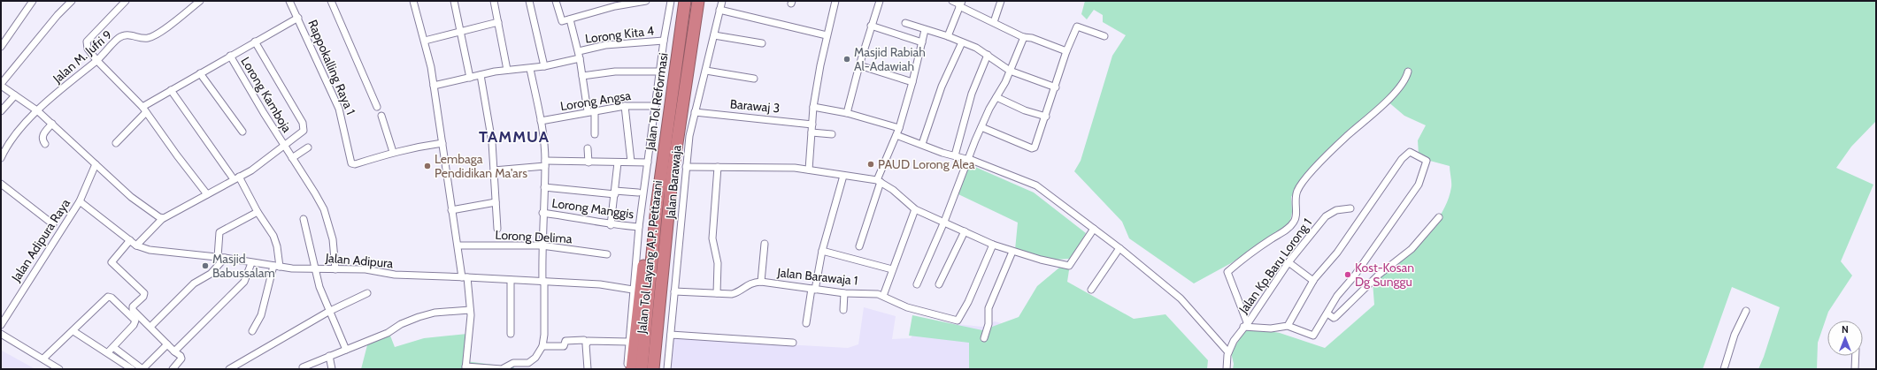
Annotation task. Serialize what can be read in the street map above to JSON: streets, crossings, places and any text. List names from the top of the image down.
{
  "streets": {
    "highway": ["Jalan Tol Reformasi", "Jalan Tol Layang A.P. Pettarani"],
    "street": [
      "Lorong Kita 4",
      "Jalan M. Jufri 9",
      "Rappokalling Raya 1",
      "Lorong Kamboja",
      "Lorong Angsa",
      "Barawaj 3",
      "Jalan Barawaja",
      "Lorong Manggis",
      "Lorong Delima",
      "Jalan Adipura Raya",
      "Jalan Adipura",
      "Jalan Kp.Baru Lorong 1",
      "Jalan Barawaja 1"
    ]
  },
  "crossings": [
    ["Lorong Kamboja", "Jalan Adipura"],
    ["Jalan Tol Reformasi", "Jalan Tol Layang A.P. Pettarani"],
    ["Barawaj 3", "Jalan Barawaja"],
    ["Jalan Barawaja", "Jalan Barawaja 1"],
    ["Jalan Adipura Raya", "Jalan Adipura"]
  ],
  "districts": ["TAMMUA"],
  "places": [
    "Masjid Rabiah Al-Adawiah",
    "PAUD Lorong Alea",
    "Lembaga Pendidikan Ma'ars",
    "Masjid Babussalam",
    "Kost-Kosan Dg Sunggu"
  ],
  "north": "top"
}
